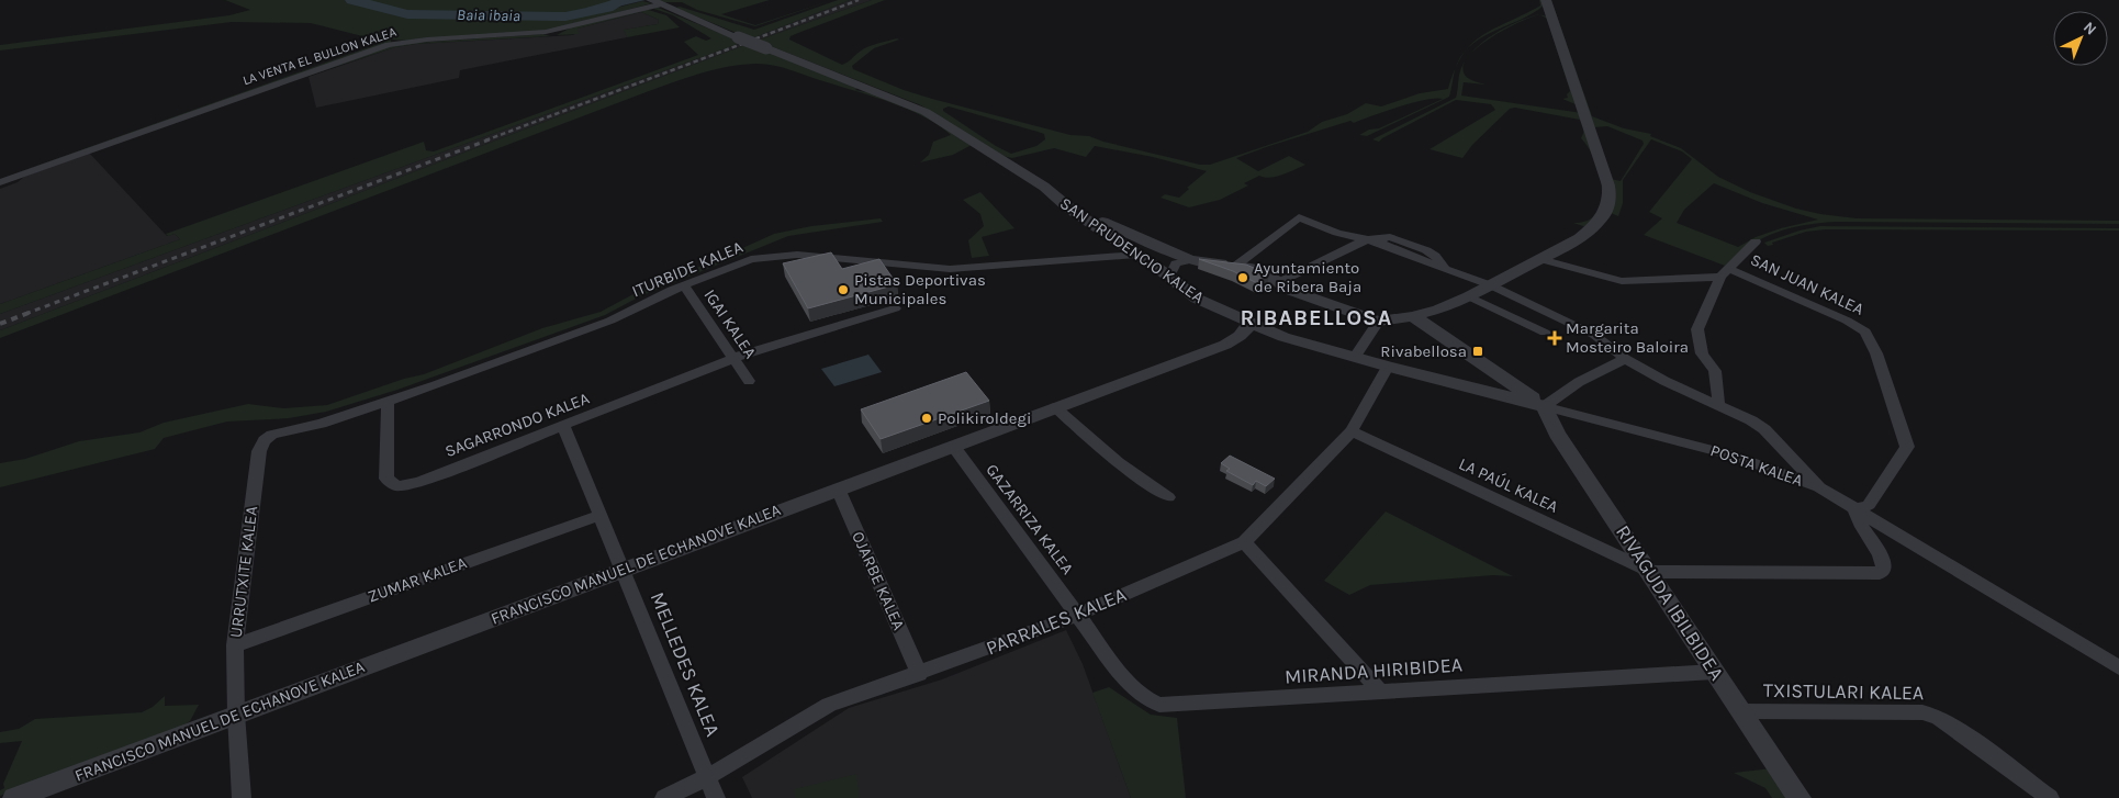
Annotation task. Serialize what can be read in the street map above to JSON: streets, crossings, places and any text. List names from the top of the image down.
{
  "streets": {
    "street": [
      "LA VENTA EL BULLON KALEA",
      "SAN PRUDENCIO KALEA",
      "ITURBIDE KALEA",
      "SAN JUAN KALEA",
      "IGAI KALEA",
      "SAGARRONDO KALEA",
      "POSTA KALEA",
      "LA PAÚL KALEA",
      "GAZARRIZA KALEA",
      "FRANCISCO MANUEL DE ECHANOVE KALEA",
      "URRUTXITE KALEA",
      "ZUMAR KALEA",
      "OJARBE KALEA",
      "RIVAGUDA IBILBIDEA",
      "PARRALES KALEA",
      "MELLEDES KALEA",
      "MIRANDA HIRIBIDEA",
      "TXISTULARI KALEA"
    ]
  },
  "crossings": [
    ["LA VENTA EL BULLON KALEA", "SAN PRUDENCIO KALEA"],
    ["SAN PRUDENCIO KALEA", "ITURBIDE KALEA"],
    ["SAN PRUDENCIO KALEA", "POSTA KALEA"],
    ["SAN PRUDENCIO KALEA", "FRANCISCO MANUEL DE ECHANOVE KALEA"],
    ["ITURBIDE KALEA", "IGAI KALEA"],
    ["ITURBIDE KALEA", "SAGARRONDO KALEA"],
    ["ITURBIDE KALEA", "URRUTXITE KALEA"],
    ["SAN JUAN KALEA", "POSTA KALEA"],
    ["IGAI KALEA", "SAGARRONDO KALEA"],
    ["SAGARRONDO KALEA", "MELLEDES KALEA"],
    ["POSTA KALEA", "RIVAGUDA IBILBIDEA"],
    ["POSTA KALEA", "PARRALES KALEA"],
    ["LA PAÚL KALEA", "RIVAGUDA IBILBIDEA"],
    ["LA PAÚL KALEA", "PARRALES KALEA"],
    ["GAZARRIZA KALEA", "FRANCISCO MANUEL DE ECHANOVE KALEA"],
    ["GAZARRIZA KALEA", "PARRALES KALEA"],
    ["GAZARRIZA KALEA", "MIRANDA HIRIBIDEA"],
    ["FRANCISCO MANUEL DE ECHANOVE KALEA", "URRUTXITE KALEA"],
    ["FRANCISCO MANUEL DE ECHANOVE KALEA", "OJARBE KALEA"],
    ["FRANCISCO MANUEL DE ECHANOVE KALEA", "MELLEDES KALEA"],
    ["URRUTXITE KALEA", "ZUMAR KALEA"],
    ["ZUMAR KALEA", "MELLEDES KALEA"],
    ["OJARBE KALEA", "PARRALES KALEA"],
    ["RIVAGUDA IBILBIDEA", "MIRANDA HIRIBIDEA"],
    ["RIVAGUDA IBILBIDEA", "TXISTULARI KALEA"],
    ["PARRALES KALEA", "MELLEDES KALEA"],
    ["PARRALES KALEA", "MIRANDA HIRIBIDEA"]
  ],
  "districts": ["RIBABELLOSA"],
  "water": ["Baia ibaia"],
  "places": {
    "other": ["Ayuntamiento de Ribera Baja", "Pistas Deportivas Municipales", "Polikiroldegi"],
    "health": ["Margarita Mosteiro Baloira"],
    "transit": ["Rivabellosa"]
  },
  "north": "top right"
}
